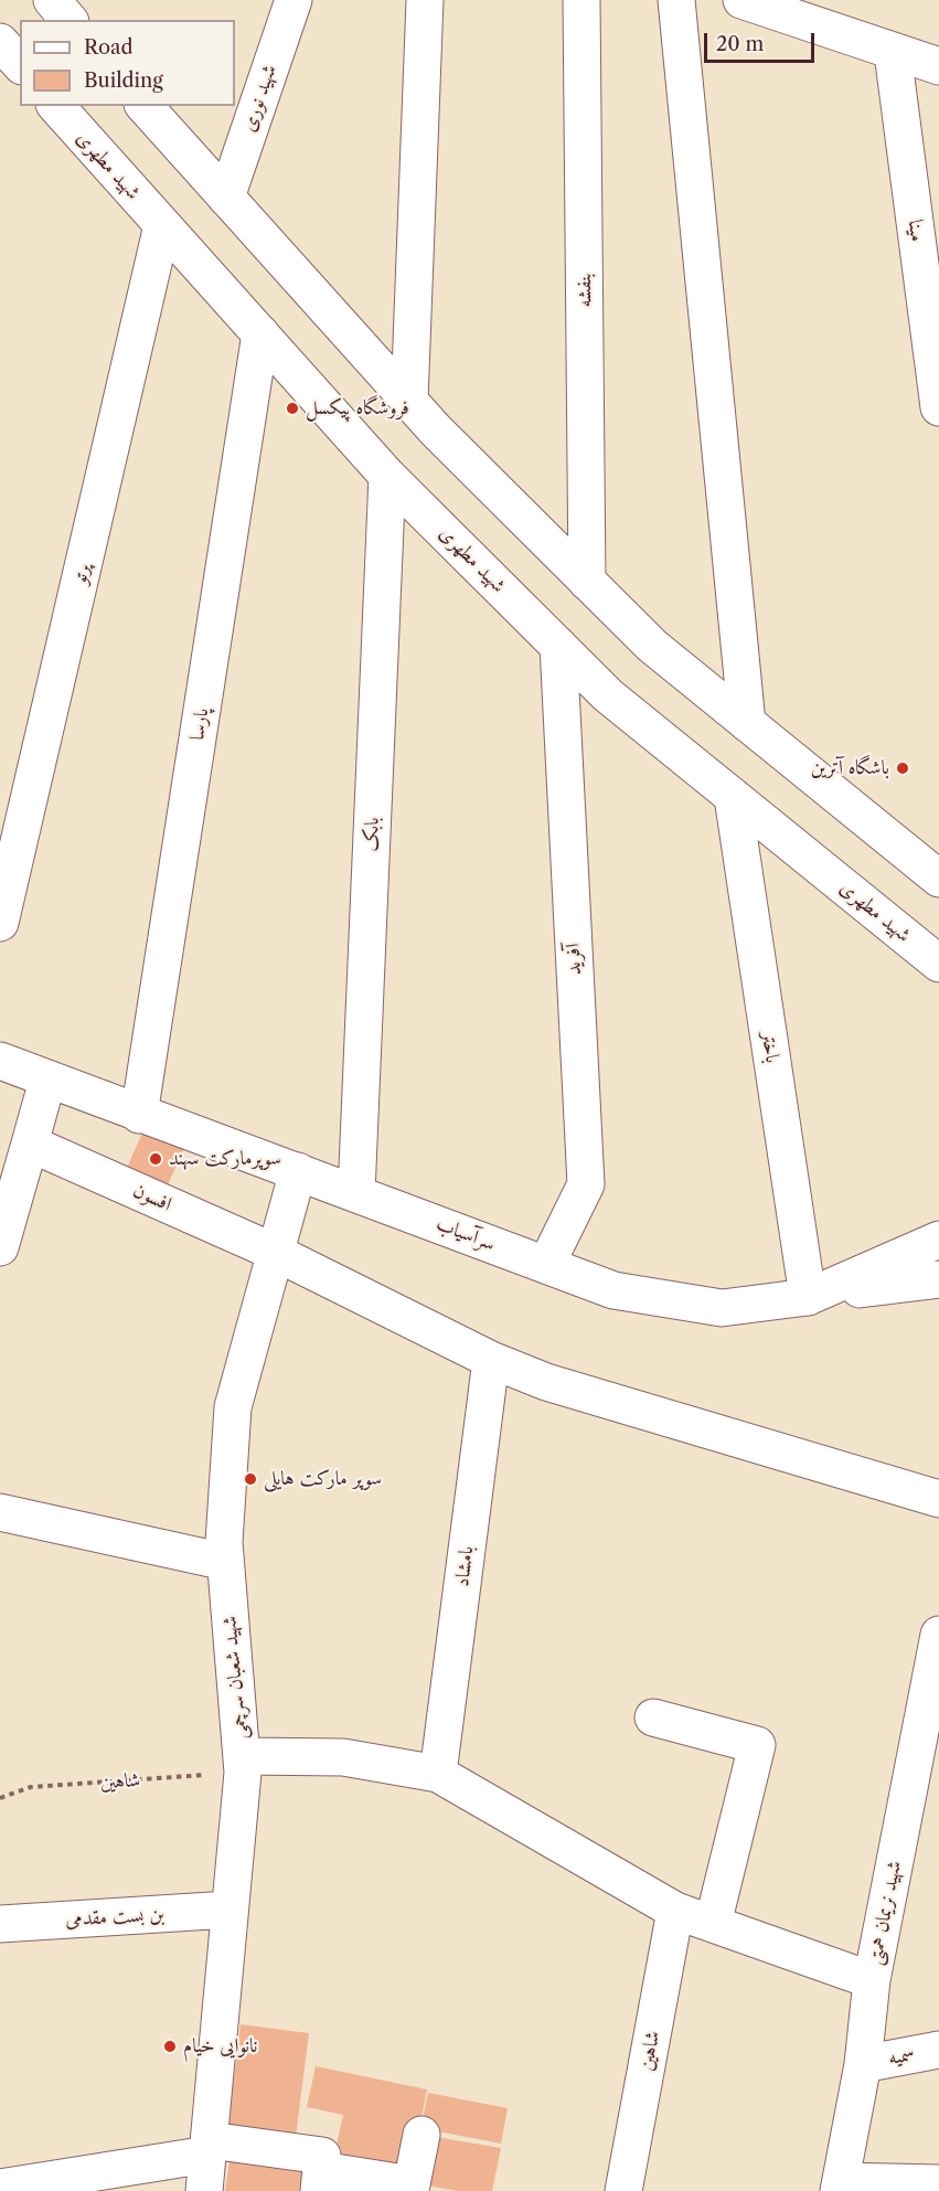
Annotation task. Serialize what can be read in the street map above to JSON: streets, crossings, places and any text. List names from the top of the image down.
{
  "streets": {
    "main road": [
      "شهید نوری",
      "شهید مطهری",
      "مینا",
      "بنفشه",
      "پرتو",
      "پارسا",
      "بابک",
      "آفرید",
      "باختر",
      "افسون",
      "سرآسیاب",
      "بامشاد",
      "شهید شعبان سرچمی",
      "شاهین",
      "شهید نریمان همتی",
      "بن بست مقدمی",
      "سمیه"
    ]
  },
  "crossings": [
    ["شهید مطهری", "پرتو"],
    ["شهید مطهری", "پارسا"],
    ["شهید مطهری", "بابک"],
    ["شهید مطهری", "آفرید"],
    ["شهید مطهری", "باختر"],
    ["پارسا", "سرآسیاب"],
    ["بابک", "سرآسیاب"],
    ["آفرید", "سرآسیاب"],
    ["باختر", "سرآسیاب"],
    ["افسون", "بامشاد"],
    ["افسون", "شهید شعبان سرچمی"],
    ["سرآسیاب", "شهید شعبان سرچمی"],
    ["شهید شعبان سرچمی", "شاهین"],
    ["شهید شعبان سرچمی", "بن بست مقدمی"],
    ["شهید نریمان همتی", "سمیه"]
  ],
  "places": [
    "فروشگاه پیکسل",
    "باشگاه آترین",
    "سوپرمارکت سهند",
    "سوپر مارکت هایلی",
    "نانوایی خیام"
  ],
  "legend": ["Road", "Building"],
  "scale_bar": "20 m"
}
